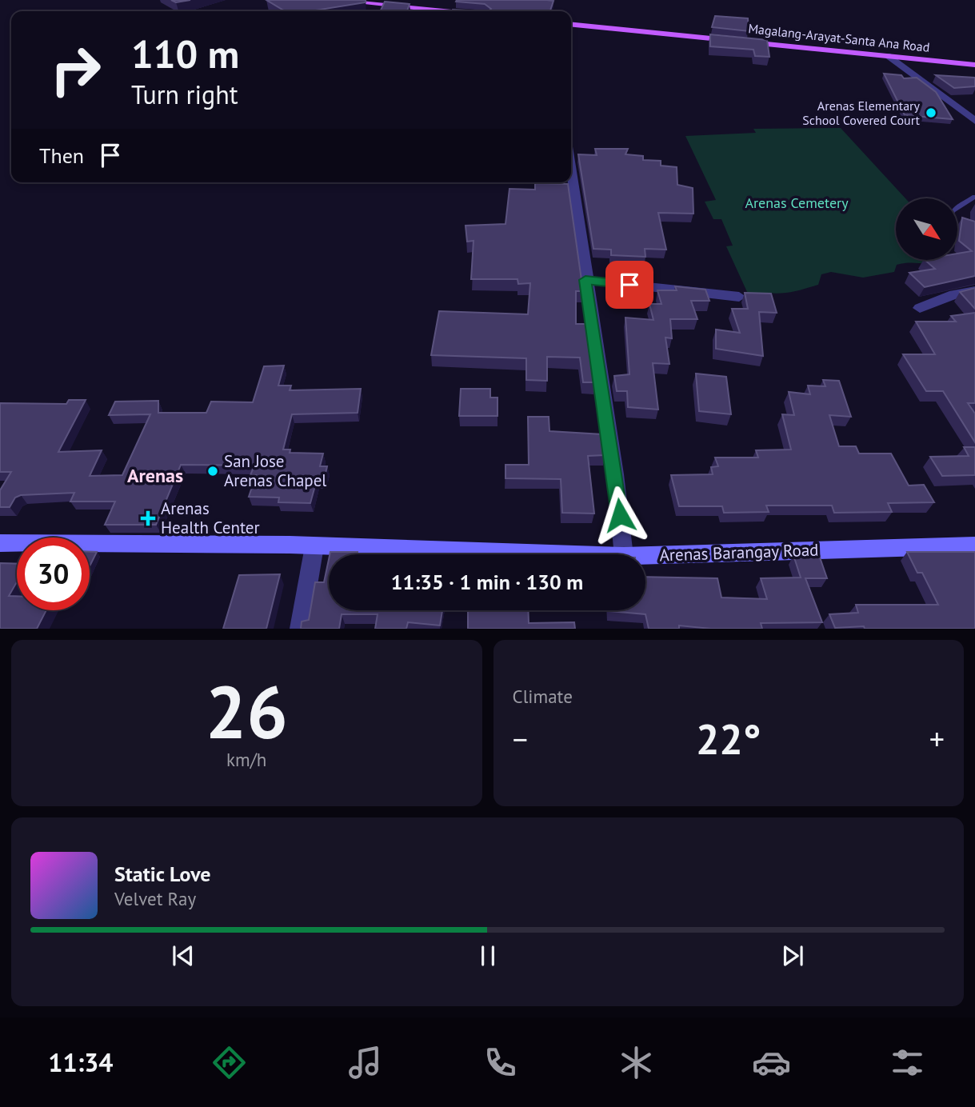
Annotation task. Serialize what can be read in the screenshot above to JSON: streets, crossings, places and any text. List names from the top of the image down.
{
  "streets": {
    "main road": ["Magalang-Arayat-Santa Ana Road"],
    "street": ["Arenas Barangay Road"]
  },
  "districts": ["Arenas"],
  "parks": ["Arenas Cemetery"],
  "places": {
    "other": ["Arenas Elementary School Covered Court", "San Jose Arenas Chapel"],
    "health": ["Arenas Health Center"]
  },
  "north": "bottom right",
  "page": {
    "turn": ["110 m", "Turn right"],
    "then": "Then",
    "limit": "30",
    "trip": "11:35 · 1 min · 130 m",
    "tile": [
      ["26", "km/h"],
      "Climate"
    ],
    "heat": ["−", "22°", "+"],
    "song": ["Static Love", "Velvet Ray"],
    "tabs": "11:34"
  }
}
